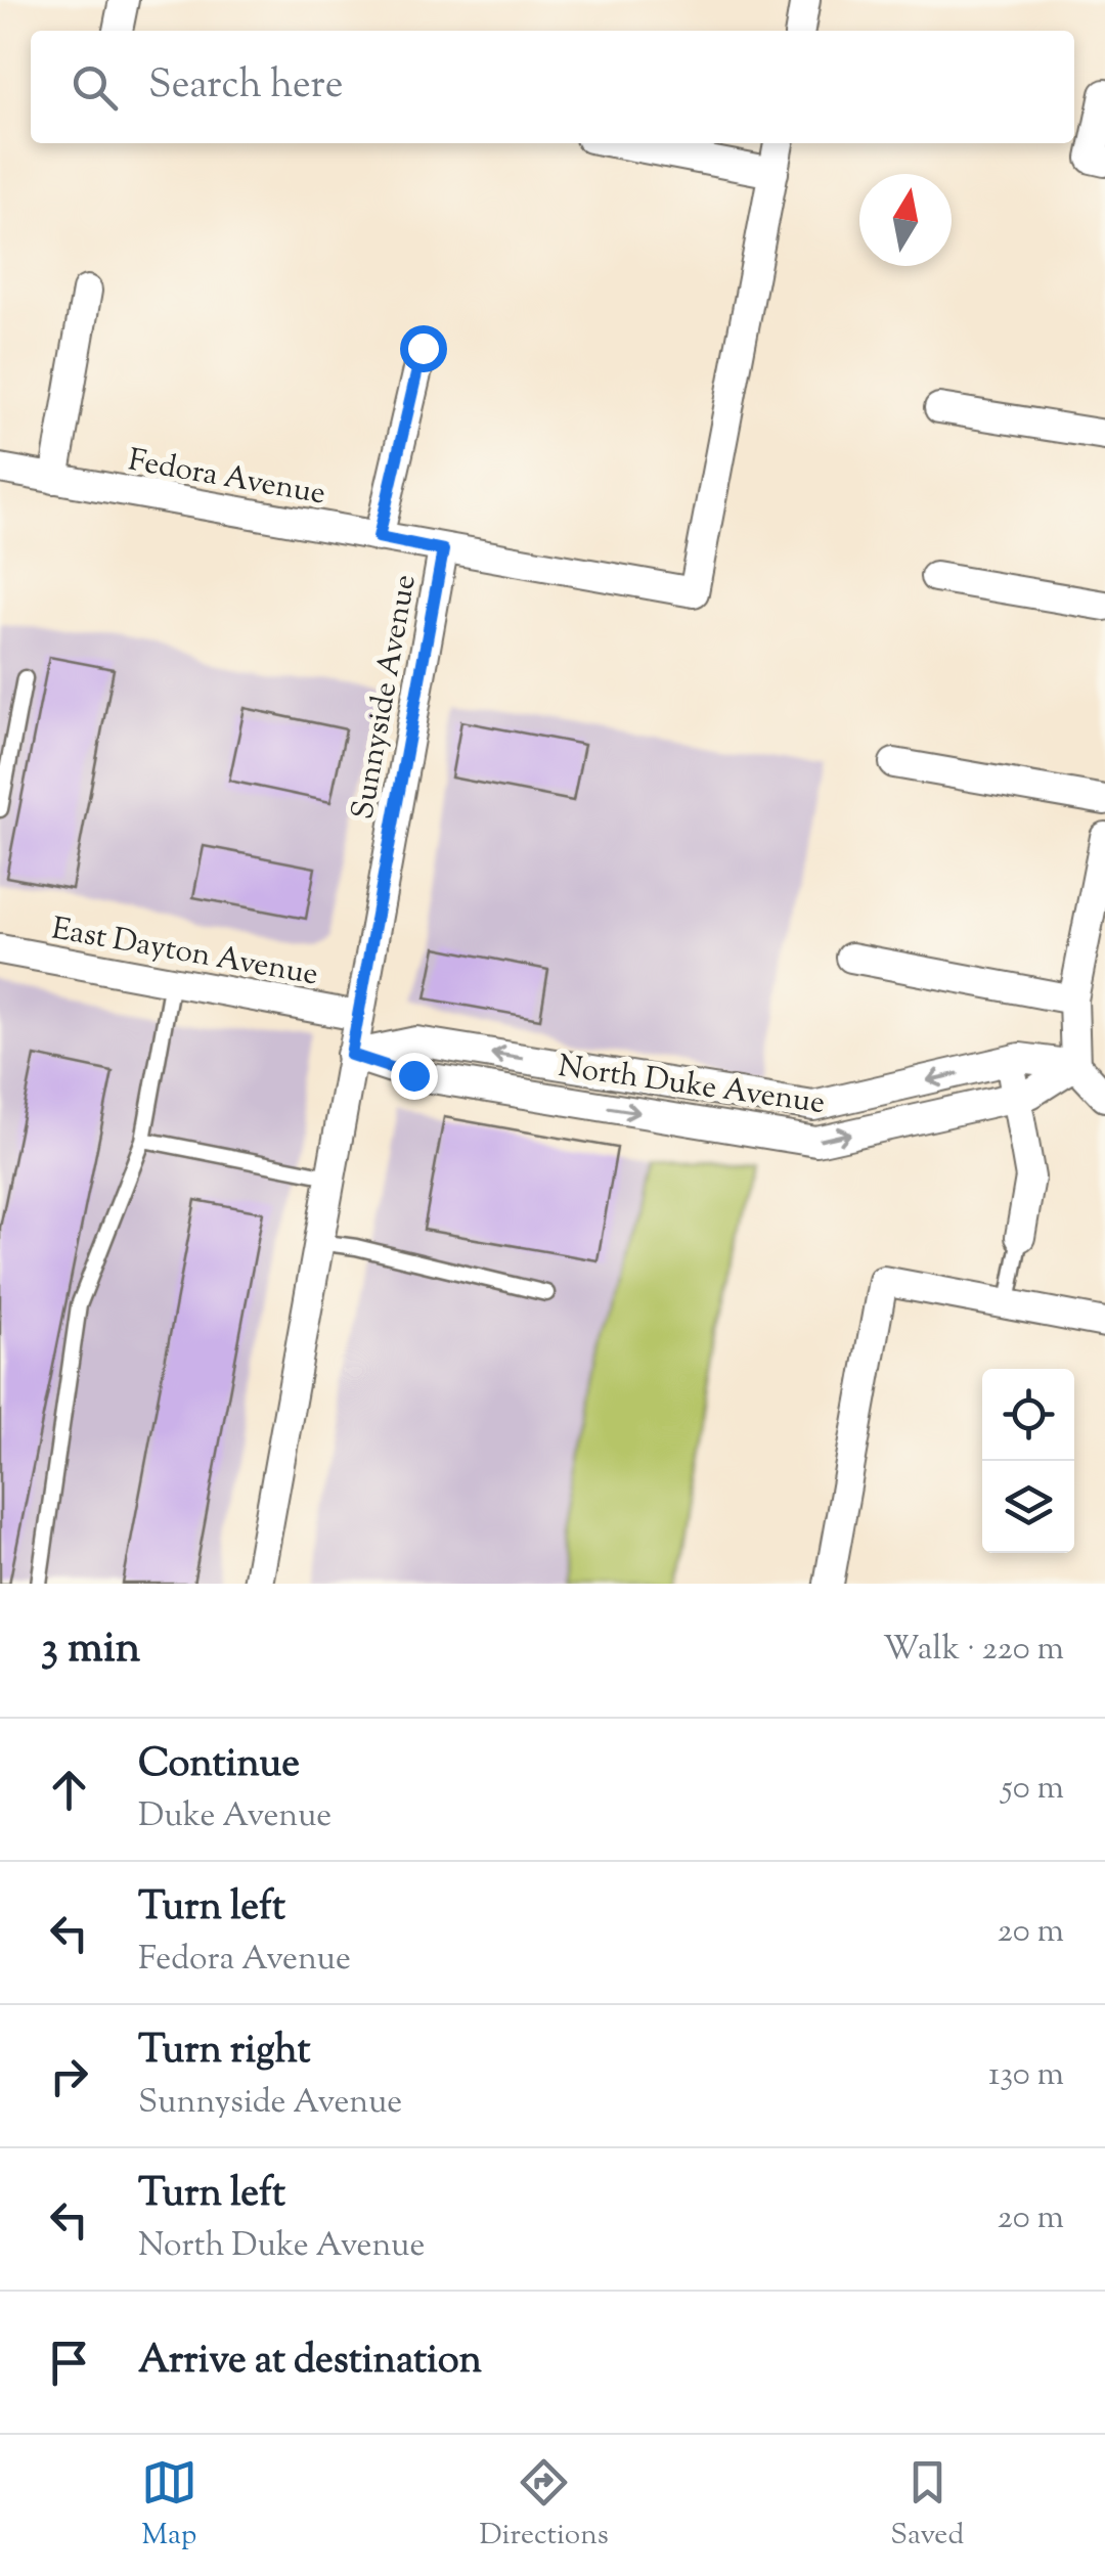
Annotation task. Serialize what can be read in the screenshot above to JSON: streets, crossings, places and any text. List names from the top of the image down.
{
  "streets": {
    "street": [
      "Fedora Avenue",
      "Sunnyside Avenue",
      "East Dayton Avenue",
      "North Duke Avenue"
    ]
  },
  "crossings": [
    ["Fedora Avenue", "Sunnyside Avenue"],
    ["Sunnyside Avenue", "East Dayton Avenue"]
  ],
  "north": "top",
  "page": {
    "search": "Search here",
    "heading": ["3 min", "Walk · 220 m"],
    "list": [
      ["Continue", "Duke Avenue", "50 m"],
      ["Turn left", "Fedora Avenue", "20 m"],
      ["Turn right", "Sunnyside Avenue", "130 m"],
      ["Turn left", "North Duke Avenue", "20 m"],
      "Arrive at destination"
    ],
    "nav": ["Map", "Directions", "Saved"]
  }
}
